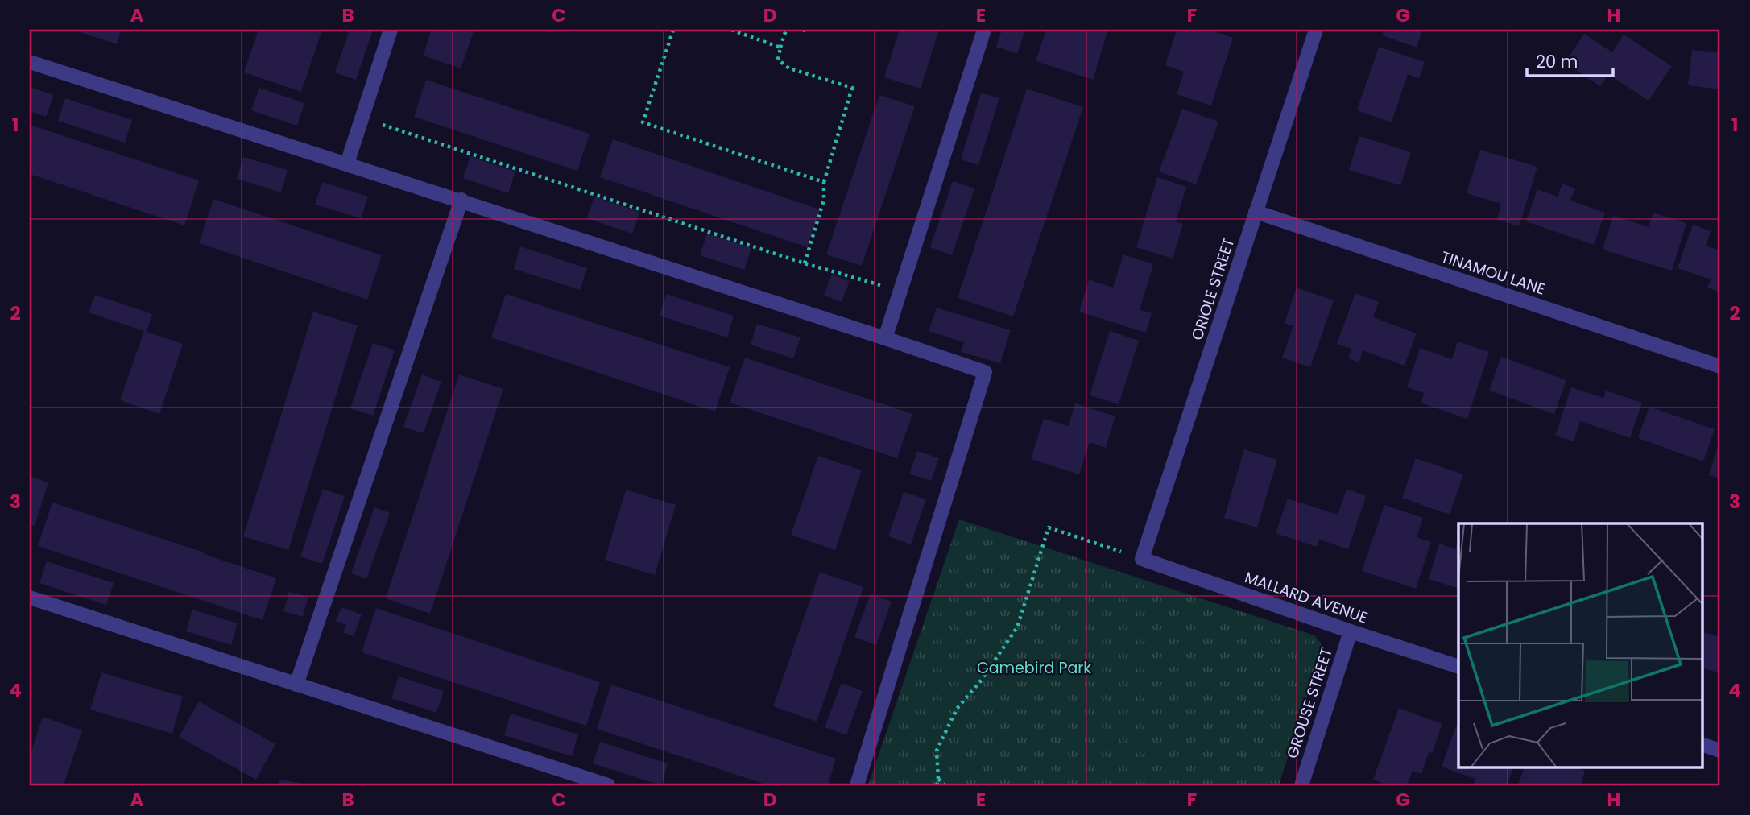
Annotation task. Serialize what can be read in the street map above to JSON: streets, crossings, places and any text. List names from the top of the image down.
{
  "streets": {
    "street": [
      "TINAMOU LANE",
      "ORIOLE STREET",
      "MALLARD AVENUE",
      "GROUSE STREET"
    ]
  },
  "crossings": [
    ["TINAMOU LANE", "ORIOLE STREET"],
    ["ORIOLE STREET", "MALLARD AVENUE"],
    ["MALLARD AVENUE", "GROUSE STREET"]
  ],
  "parks": ["Gamebird Park"],
  "scale_bar": "20 m",
  "grid": {
    "columns": [
      "A",
      "B",
      "C",
      "D",
      "E",
      "F",
      "G",
      "H"
    ],
    "rows": [
      "1",
      "2",
      "3",
      "4"
    ]
  }
}
